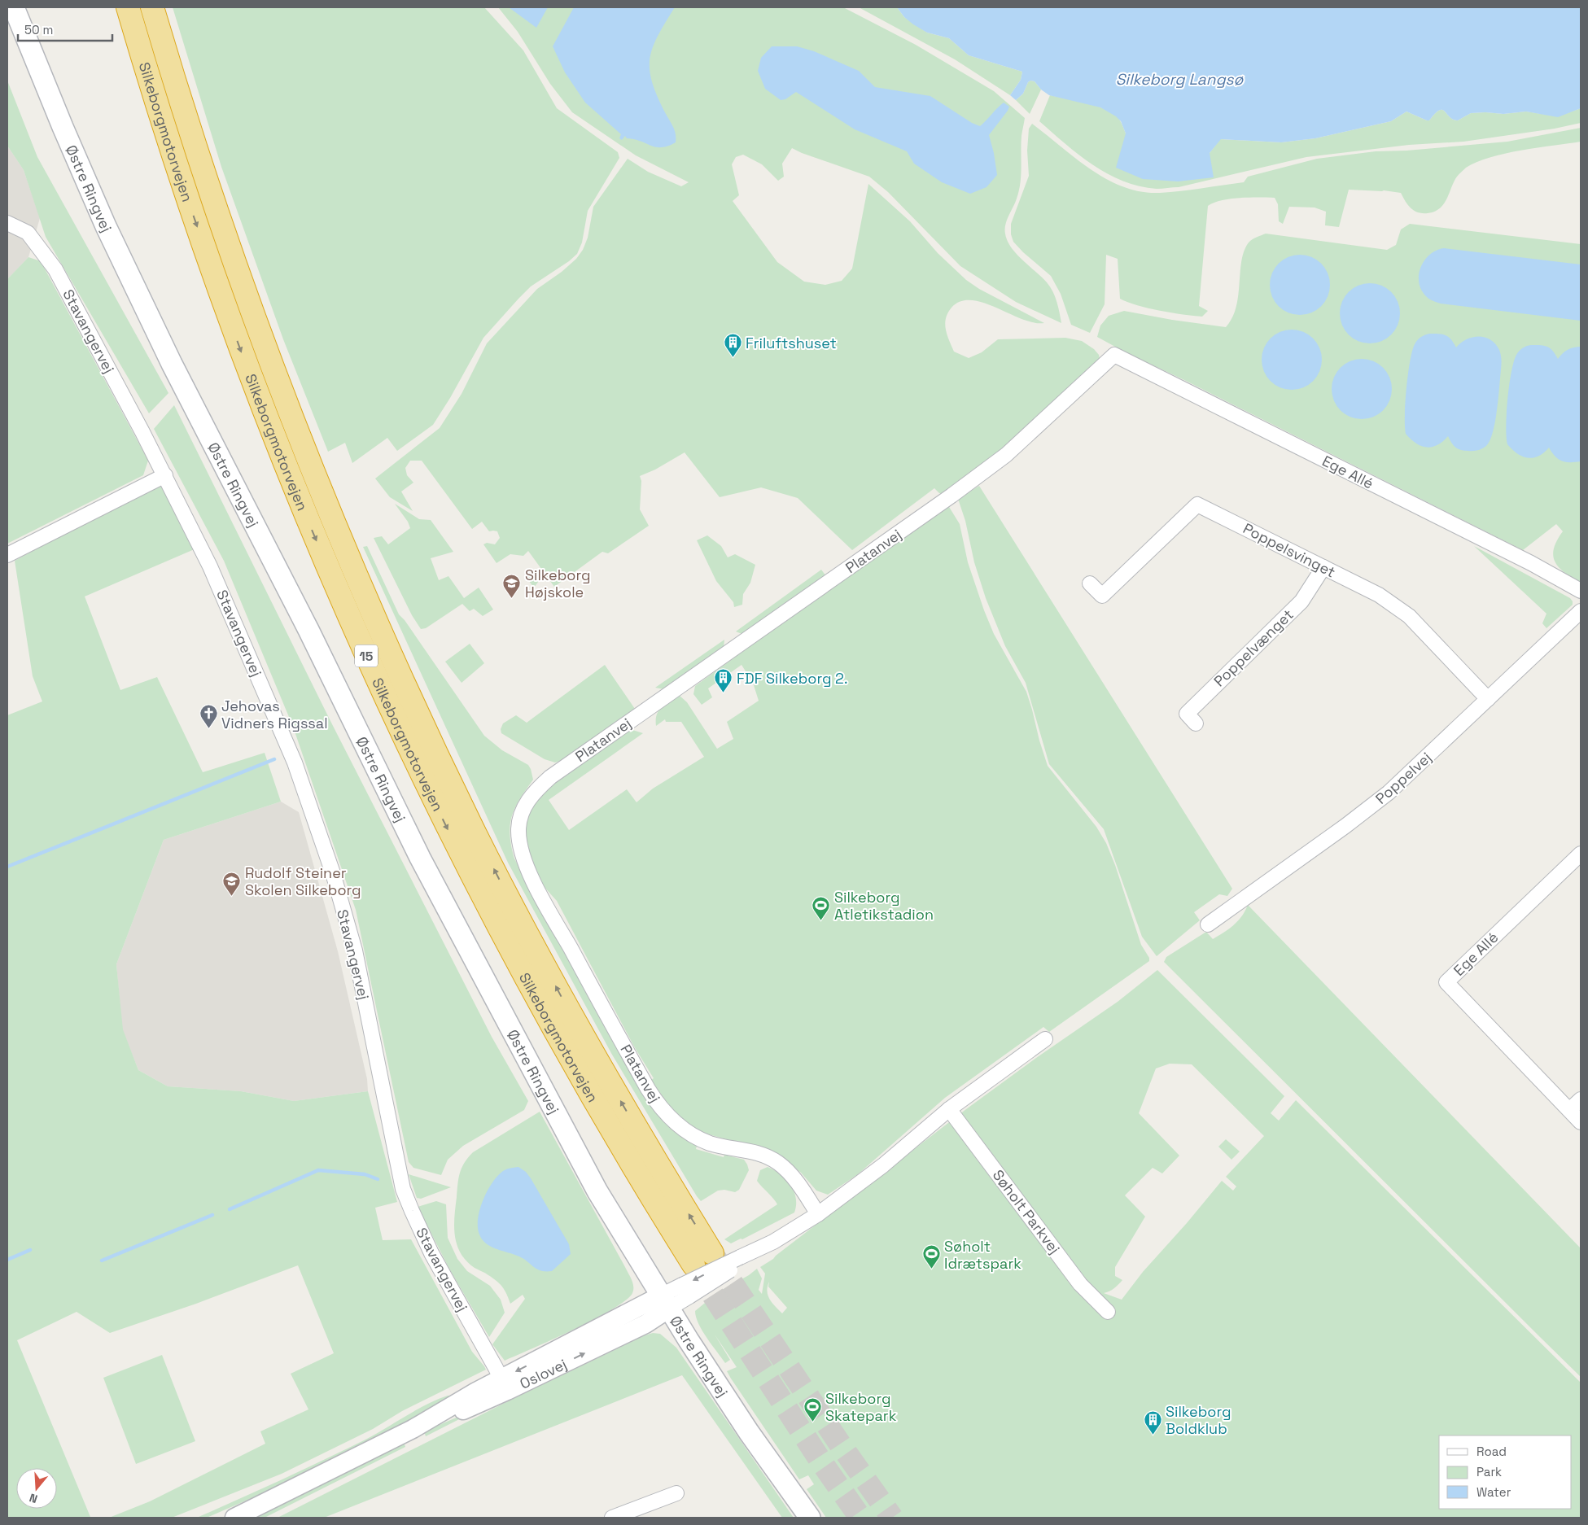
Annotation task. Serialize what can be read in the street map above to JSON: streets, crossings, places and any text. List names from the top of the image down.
{
  "streets": {
    "highway": ["Silkeborgmotorvejen", "15"],
    "main road": ["Østre Ringvej"],
    "street": [
      "Stavangervej",
      "Ege Allé",
      "Poppelsvinget",
      "Platanvej",
      "Poppelvænget",
      "Poppelvej",
      "Søholt Parkvej",
      "Oslovej"
    ]
  },
  "crossings": [
    ["Østre Ringvej", "Oslovej"],
    ["Stavangervej", "Oslovej"],
    ["Ege Allé", "Platanvej"],
    ["Poppelsvinget", "Poppelvænget"],
    ["Poppelsvinget", "Poppelvej"]
  ],
  "water": ["Silkeborg Langsø"],
  "places": {
    "building": ["Friluftshuset", "FDF Silkeborg 2.", "Silkeborg Boldklub"],
    "school or university": ["Silkeborg Højskole", "Rudolf Steiner Skolen Silkeborg"],
    "church": ["Jehovas Vidners Rigssal"],
    "sports": ["Silkeborg Atletikstadion", "Søholt Idrætspark", "Silkeborg Skatepark"]
  },
  "legend": ["Road", "Park", "Water"],
  "scale_bar": "50 m",
  "north": "bottom"
}
